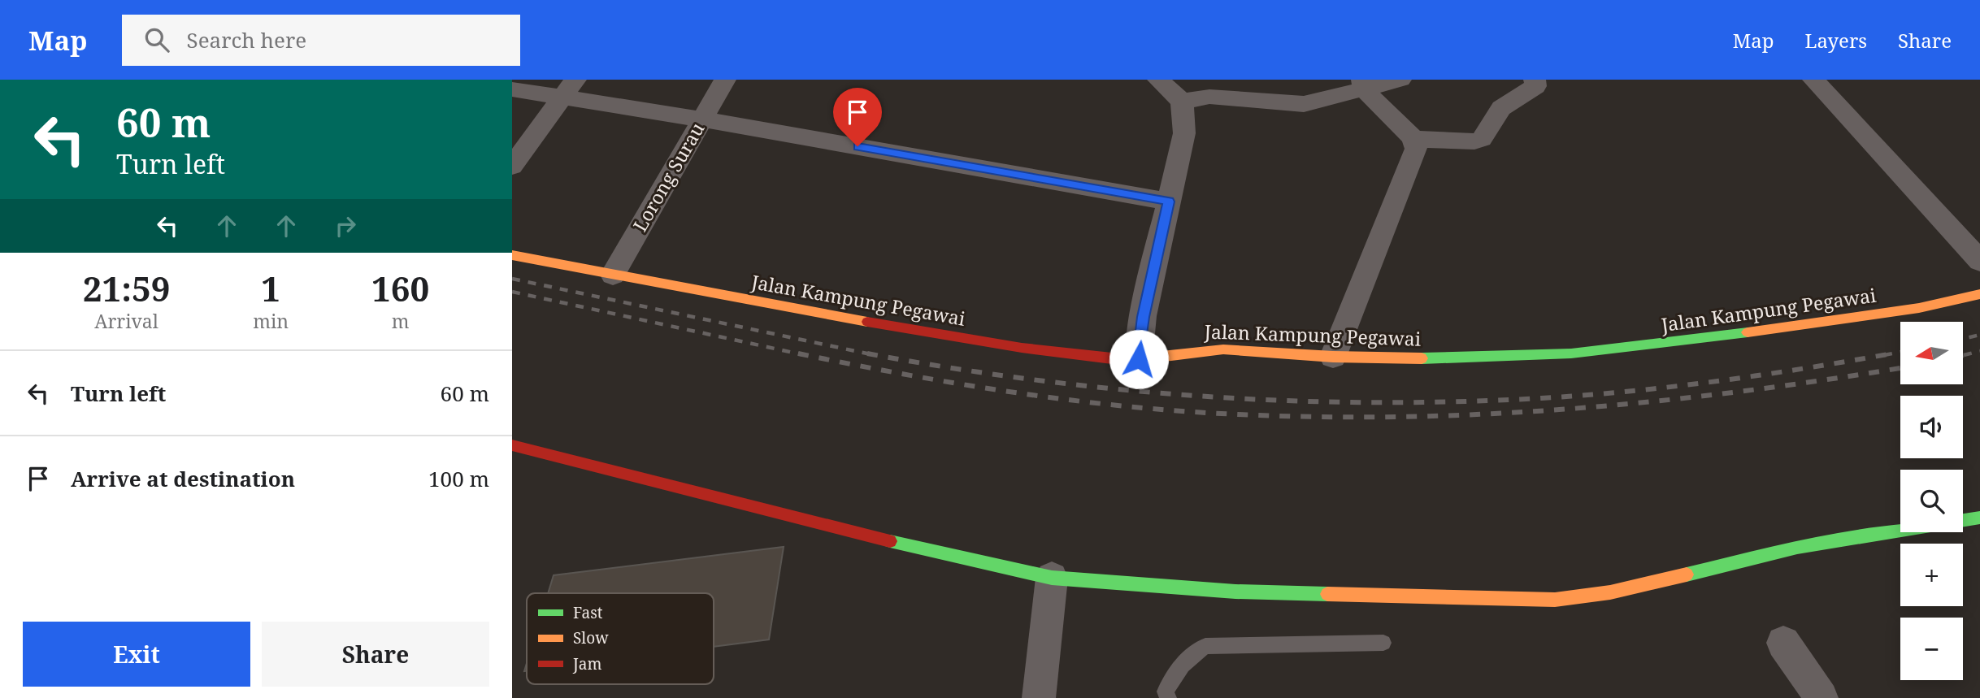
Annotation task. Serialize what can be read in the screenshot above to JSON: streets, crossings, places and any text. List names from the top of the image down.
{
  "streets": {
    "street": ["Lorong Surau", "Jalan Kampung Pegawai"]
  },
  "crossings": [
    ["Lorong Surau", "Jalan Kampung Pegawai"]
  ],
  "legend": ["Fast", "Slow", "Jam"],
  "north": "left",
  "page": {
    "header": "Map",
    "search": "Search here",
    "nav": ["Map", "Layers", "Share"],
    "turn": ["60 m", "Turn left"],
    "eta": [
      "21:59",
      "Arrival",
      "1",
      "min",
      "160",
      "m"
    ],
    "map_buttons": ["+", "−"],
    "list": [
      {
        "name": "Turn left",
        "value": "60 m"
      },
      {
        "name": "Arrive at destination",
        "value": "100 m"
      }
    ],
    "buttons": ["Exit", "Share"]
  }
}
